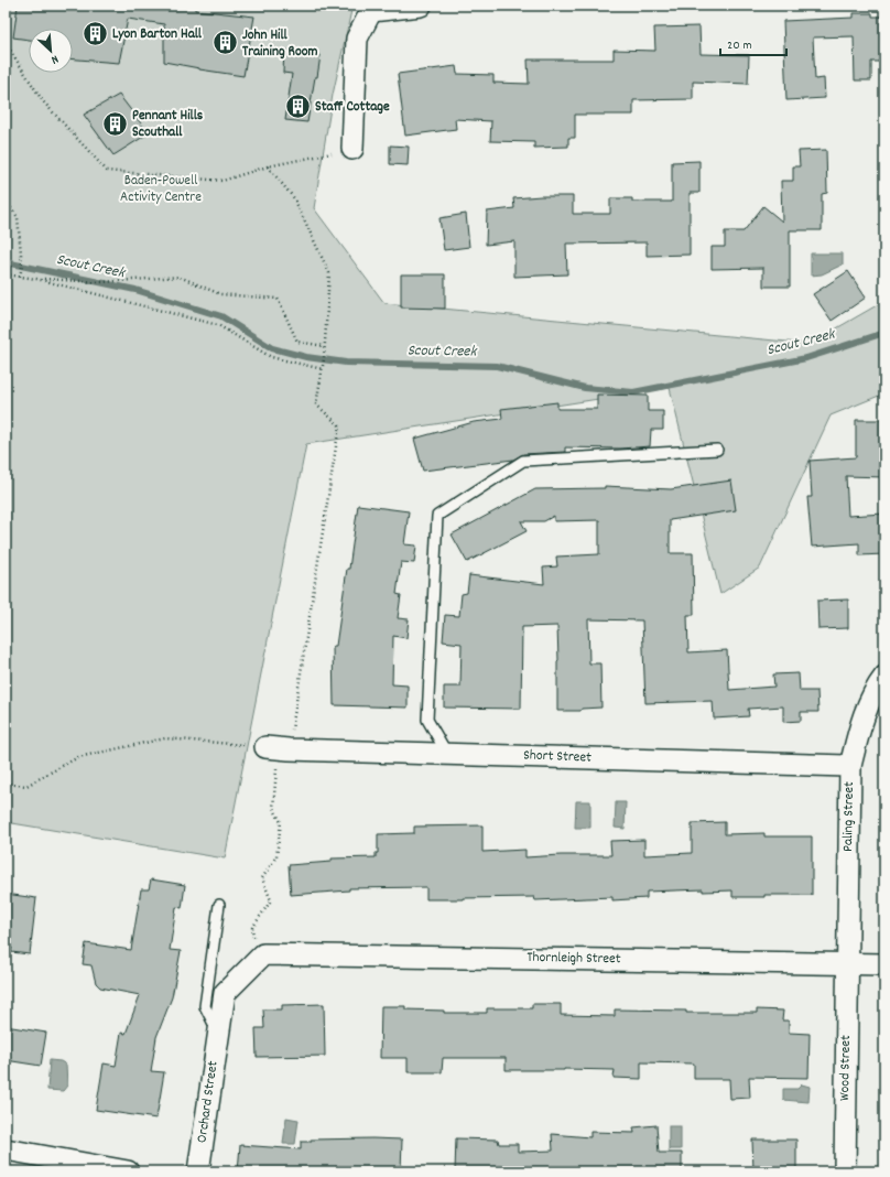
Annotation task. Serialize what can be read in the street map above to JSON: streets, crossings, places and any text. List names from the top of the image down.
{
  "streets": {
    "street": [
      "Short Street",
      "Paling Street",
      "Thornleigh Street",
      "Wood Street",
      "Orchard Street"
    ]
  },
  "crossings": [
    ["Short Street", "Paling Street"],
    ["Paling Street", "Thornleigh Street"],
    ["Paling Street", "Wood Street"],
    ["Thornleigh Street", "Wood Street"],
    ["Thornleigh Street", "Orchard Street"]
  ],
  "water": ["Scout Creek"],
  "parks": ["Baden-Powell Activity Centre"],
  "places": {
    "building": [
      "Lyon Barton Hall",
      "John Hill Training Room",
      "Staff Cottage",
      "Pennant Hills Scouthall"
    ]
  },
  "scale_bar": "20 m",
  "north": "bottom right"
}
